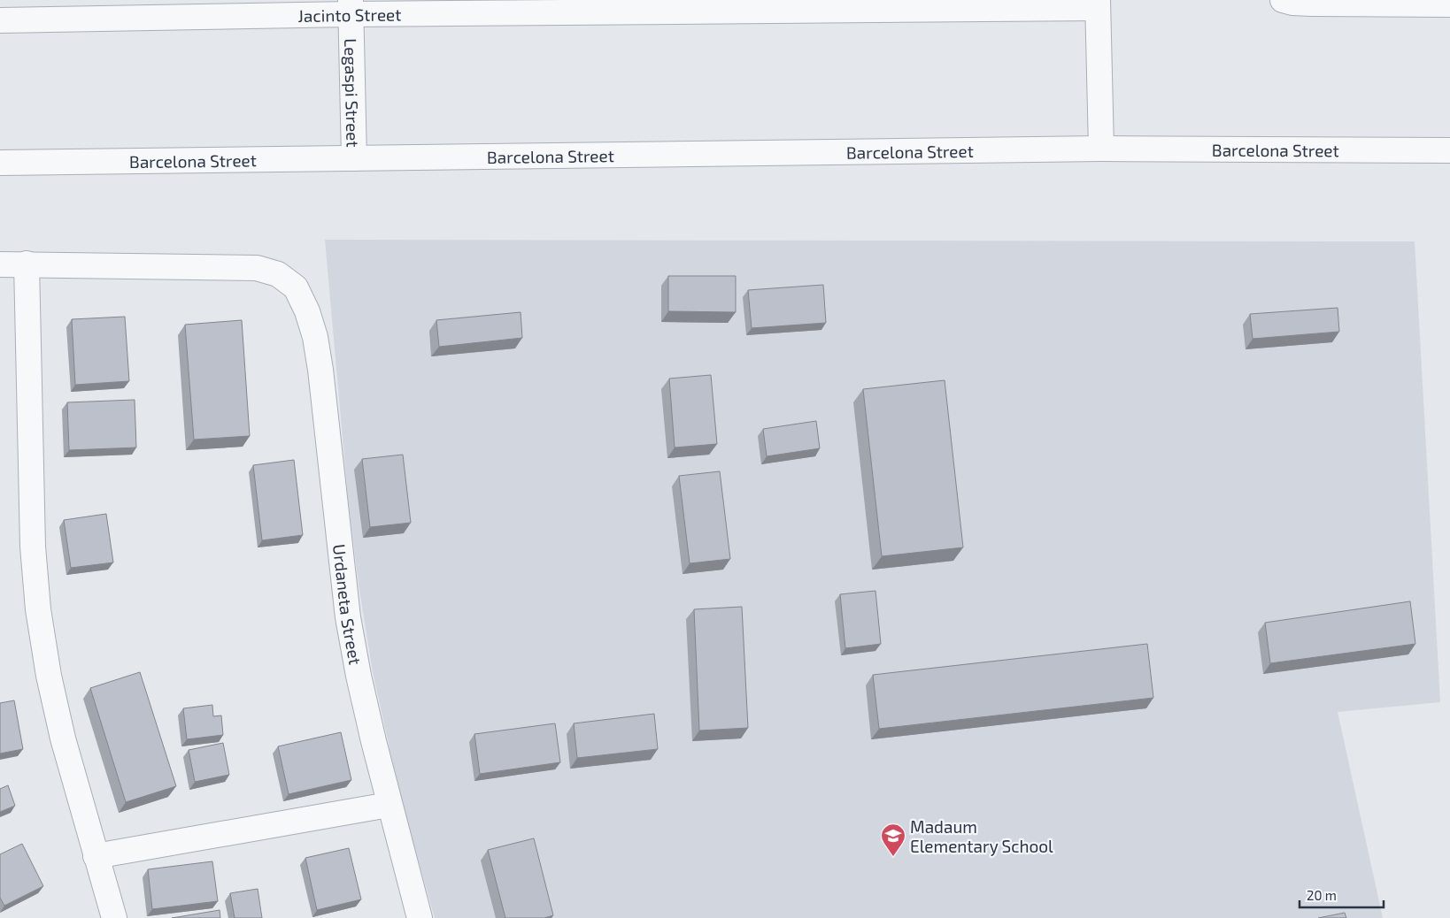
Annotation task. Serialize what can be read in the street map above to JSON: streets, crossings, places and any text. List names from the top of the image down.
{
  "streets": {
    "street": [
      "Jacinto Street",
      "Legaspi Street",
      "Barcelona Street",
      "Urdaneta Street"
    ]
  },
  "crossings": [
    ["Jacinto Street", "Legaspi Street"],
    ["Legaspi Street", "Barcelona Street"]
  ],
  "places": {
    "school or university": ["Madaum Elementary School"]
  },
  "scale_bar": "20 m"
}
